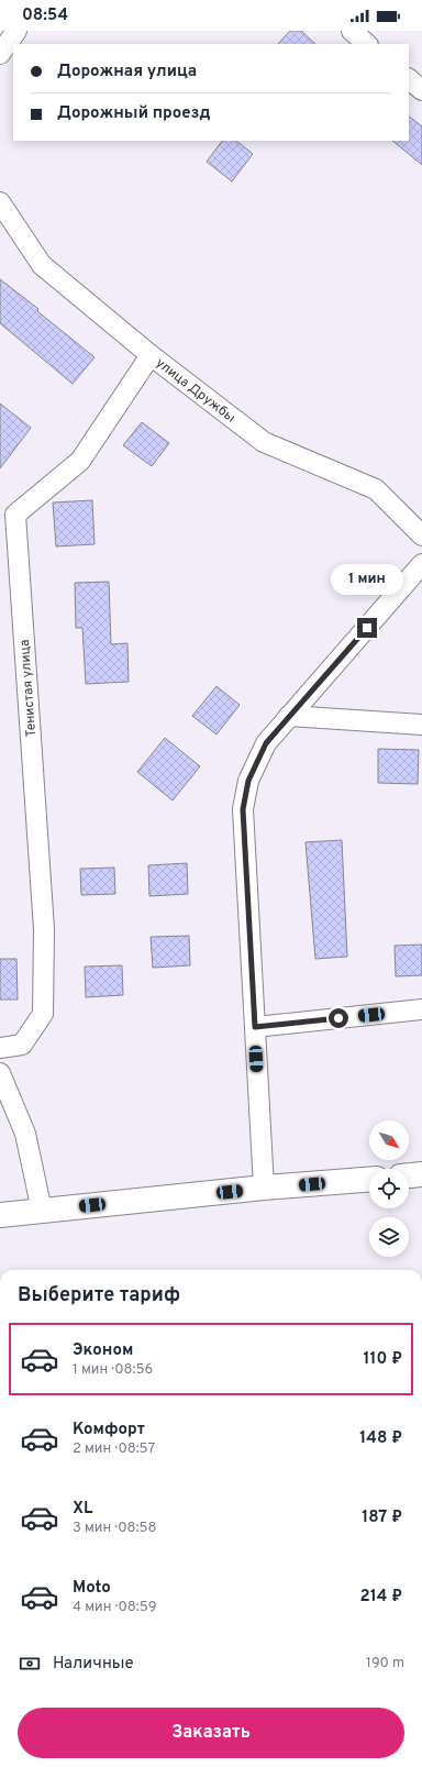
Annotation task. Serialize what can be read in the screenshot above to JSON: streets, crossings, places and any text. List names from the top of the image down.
{
  "streets": {
    "street": ["улица Дружбы", "Тенистая улица"]
  },
  "crossings": [
    ["улица Дружбы", "Тенистая улица"]
  ],
  "north": "bottom right",
  "page": {
    "status": "08:54",
    "banner": ["Дорожная улица", "Дорожный проезд"],
    "bubble": "1 мин",
    "heading": "Выберите тариф",
    "list": [
      {
        "name": "Эконом",
        "note": "1 мин · 08:56",
        "value": "110 ₽"
      },
      {
        "name": "Комфорт",
        "note": "2 мин · 08:57",
        "value": "148 ₽"
      },
      {
        "name": "XL",
        "note": "3 мин · 08:58",
        "value": "187 ₽"
      },
      {
        "name": "Moto",
        "note": "4 мин · 08:59",
        "value": "214 ₽"
      }
    ],
    "pay": ["Наличные", "190 m"],
    "buttons": "Заказать"
  }
}
